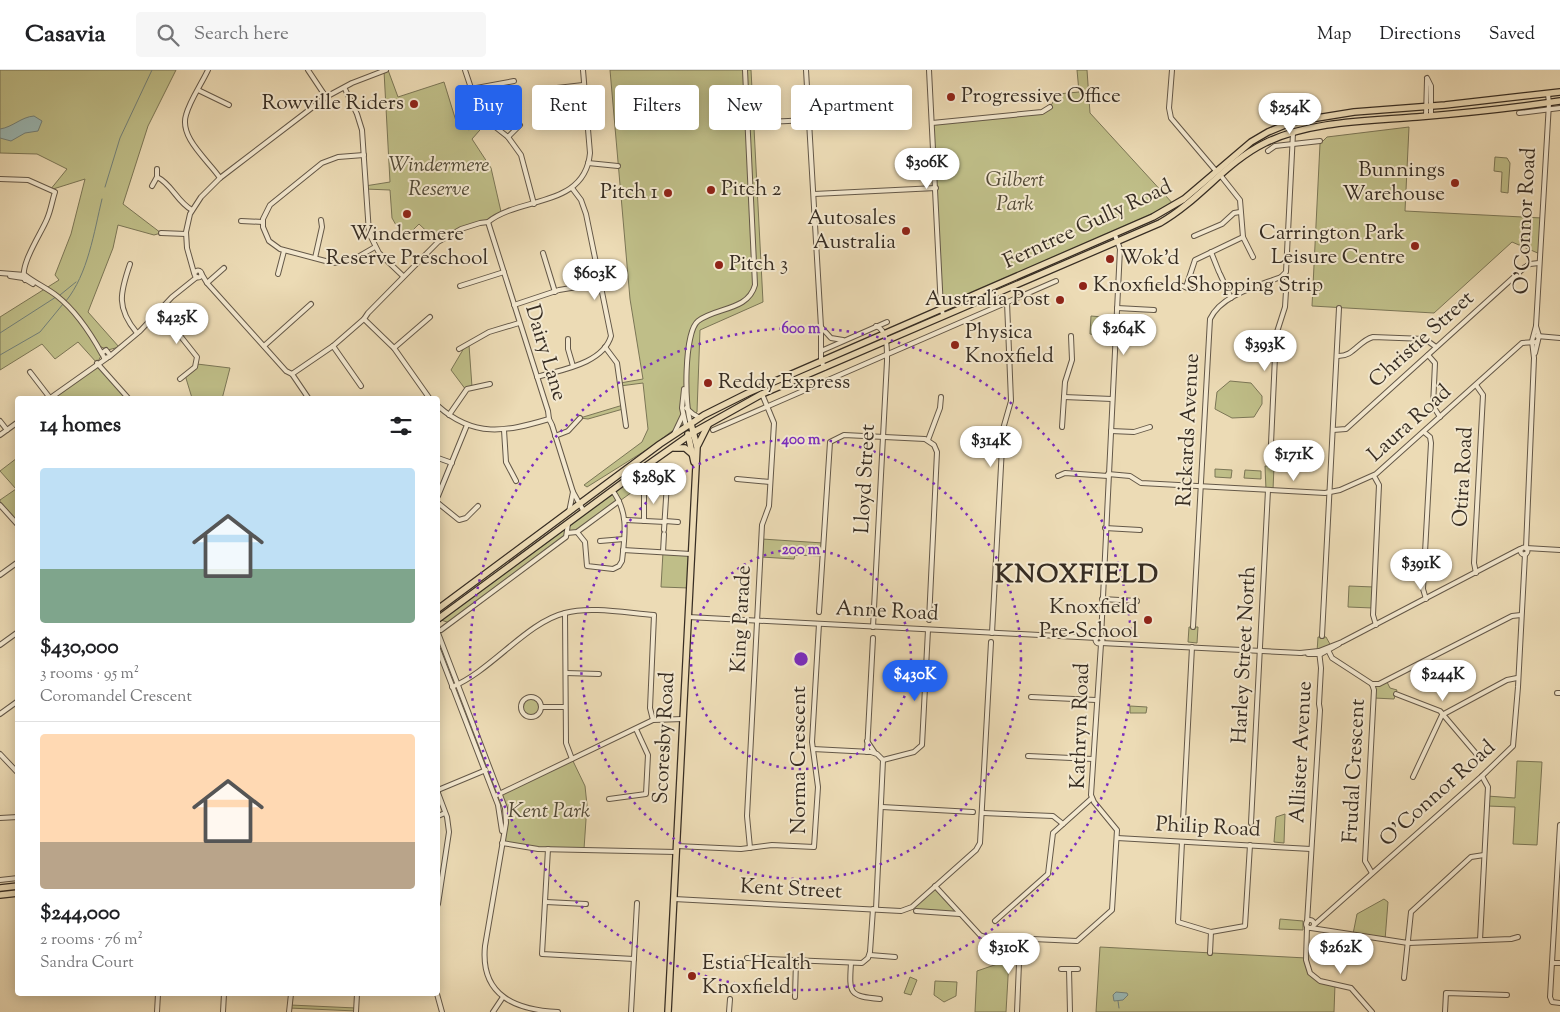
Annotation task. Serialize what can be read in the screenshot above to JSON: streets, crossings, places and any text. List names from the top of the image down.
{
  "streets": {
    "main road": ["Ferntree Gully Road", "Scoresby Road"],
    "street": [
      "O'Connor Road",
      "Christie Street",
      "Dairy Lane",
      "Laura Road",
      "Rickards Avenue",
      "Otira Road",
      "Lloyd Street",
      "Anne Road",
      "King Parade",
      "Harley Street North",
      "Kathryn Road",
      "Allister Avenue",
      "Norma Crescent",
      "Frudal Crescent",
      "Philip Road",
      "Kent Street"
    ]
  },
  "crossings": [
    ["O'Connor Road", "Ferntree Gully Road"],
    ["O'Connor Road", "Christie Street"],
    ["O'Connor Road", "Laura Road"],
    ["O'Connor Road", "Anne Road"],
    ["O'Connor Road", "Frudal Crescent"],
    ["Ferntree Gully Road", "Dairy Lane"],
    ["Ferntree Gully Road", "Lloyd Street"],
    ["Ferntree Gully Road", "King Parade"],
    ["Ferntree Gully Road", "Kathryn Road"],
    ["Ferntree Gully Road", "Scoresby Road"],
    ["Laura Road", "Rickards Avenue"],
    ["Laura Road", "Otira Road"],
    ["Laura Road", "Harley Street North"],
    ["Laura Road", "Kathryn Road"],
    ["Otira Road", "Anne Road"],
    ["Lloyd Street", "Anne Road"],
    ["Anne Road", "King Parade"],
    ["Anne Road", "Harley Street North"],
    ["Anne Road", "Kathryn Road"],
    ["Anne Road", "Scoresby Road"],
    ["Anne Road", "Allister Avenue"],
    ["Anne Road", "Norma Crescent"],
    ["King Parade", "Norma Crescent"],
    ["Kathryn Road", "Philip Road"],
    ["Kathryn Road", "Kent Street"],
    ["Scoresby Road", "Norma Crescent"],
    ["Scoresby Road", "Kent Street"],
    ["Allister Avenue", "Philip Road"]
  ],
  "districts": ["KNOXFIELD"],
  "parks": ["Windermere Reserve", "Gilbert Park", "Kent Park"],
  "places": [
    "Progressive Office",
    "Rowville Riders",
    "Bunnings Warehouse",
    "Pitch 2",
    "Pitch 1",
    "Windermere Reserve Preschool",
    "Autosales Australia",
    "Carrington Park Leisure Centre",
    "Wok'd",
    "Pitch 3",
    "Knoxfield Shopping Strip",
    "Australia Post",
    "Physica Knoxfield",
    "Reddy Express",
    "Knoxfield Pre-School",
    "Estia Health Knoxfield"
  ],
  "page": {
    "header": "Casavia",
    "search": "Search here",
    "nav": ["Map", "Directions", "Saved"],
    "chip": [
      "Buy",
      "Rent",
      "Filters",
      "New",
      "Apartment"
    ],
    "price": [
      "$254K",
      "$306K",
      "$603K",
      "$425K",
      "$264K",
      "$393K",
      "$314K",
      "$171K",
      "$289K",
      "$391K",
      "$430K",
      "$244K",
      "$310K",
      "$262K"
    ],
    "heading": "14 homes",
    "list": [
      {
        "name": "$430,000",
        "note": "3 rooms · 95 m² · Coromandel Crescent"
      },
      {
        "name": "$244,000",
        "note": "2 rooms · 76 m² · Sandra Court"
      }
    ]
  },
  "rings": ["600 m", "400 m", "200 m"]
}
